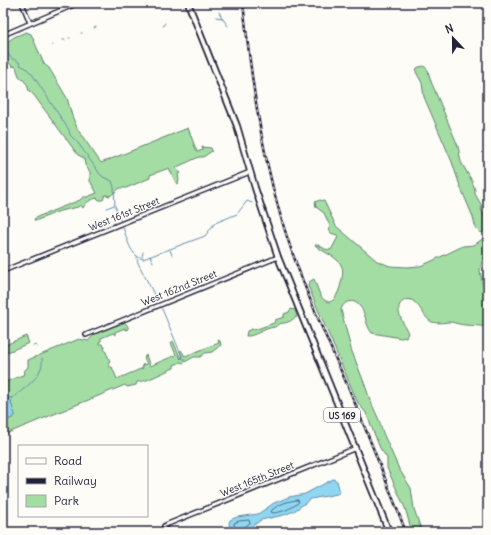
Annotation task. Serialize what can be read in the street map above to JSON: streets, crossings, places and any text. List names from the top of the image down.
{
  "streets": {
    "highway": ["US 169"],
    "street": ["West 161st Street", "West 162nd Street", "West 165th Street"]
  },
  "crossings": [
    ["West 161st Street", "US 169"],
    ["West 162nd Street", "US 169"],
    ["US 169", "West 165th Street"]
  ],
  "legend": ["Road", "Railway", "Park"],
  "north": "top"
}
